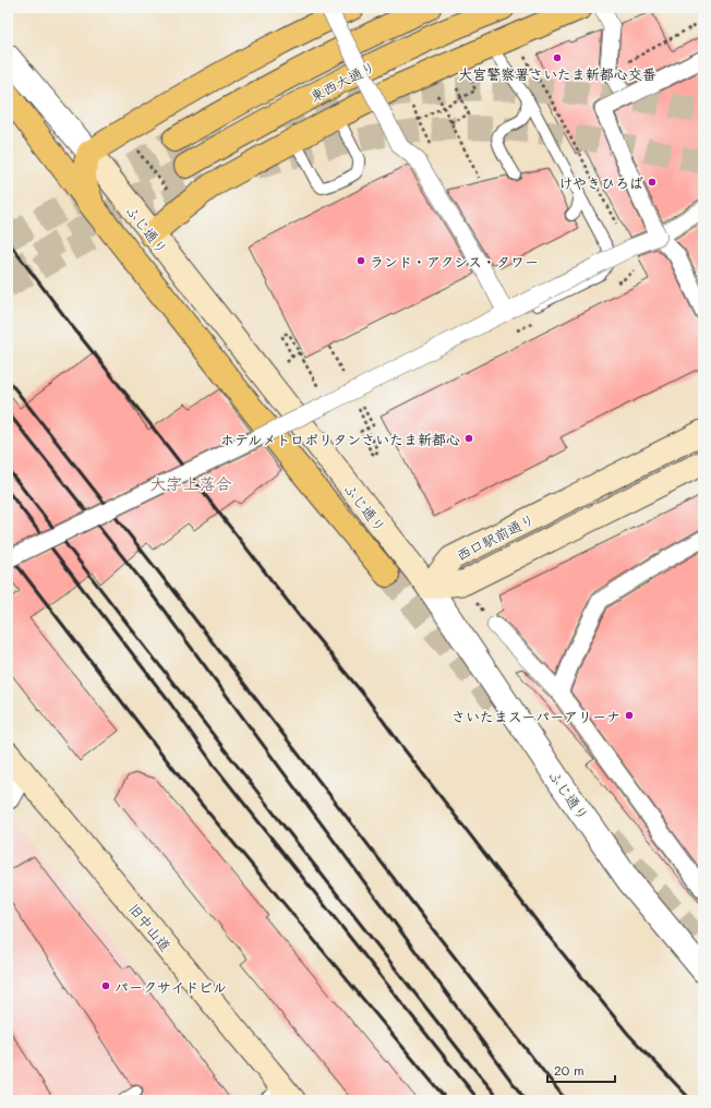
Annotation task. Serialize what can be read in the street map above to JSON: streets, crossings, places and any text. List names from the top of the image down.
{
  "streets": {
    "main road": [
      "東西大通り",
      "ふじ通り",
      "西口駅前通り",
      "旧中山道"
    ]
  },
  "crossings": [
    ["ふじ通り", "西口駅前通り"]
  ],
  "districts": ["大字上落合"],
  "places": [
    "大宮警察署さいたま新都心交番",
    "けやきひろば",
    "ランド・アクシス・タワー",
    "ホテルメトロポリタンさいたま新都心",
    "さいたまスーパーアリーナ",
    "パークサイドビル"
  ],
  "scale_bar": "20 m"
}
